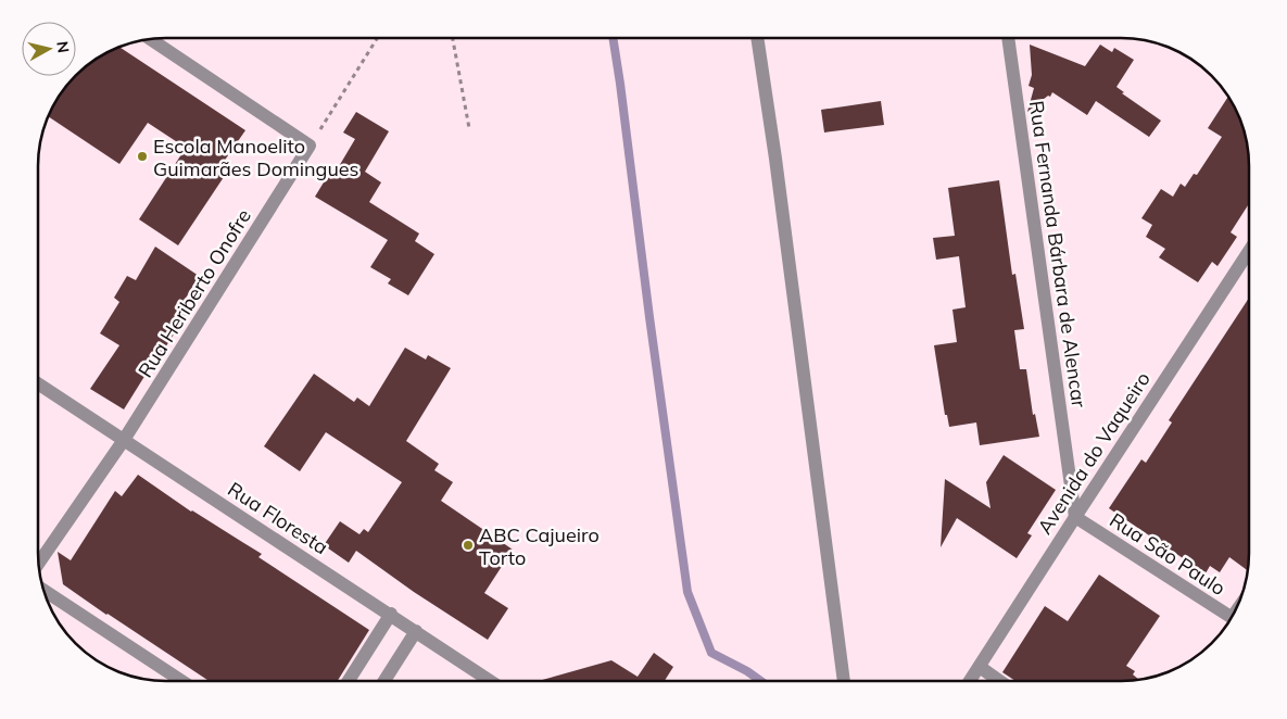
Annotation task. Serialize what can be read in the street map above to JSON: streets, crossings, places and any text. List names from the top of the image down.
{
  "streets": {
    "street": [
      "Rua Fernanda Bárbara de Alencar",
      "Rua Heriberto Onofre",
      "Avenida do Vaqueiro",
      "Rua Floresta",
      "Rua São Paulo"
    ]
  },
  "crossings": [
    ["Rua Fernanda Bárbara de Alencar", "Avenida do Vaqueiro"],
    ["Rua Fernanda Bárbara de Alencar", "Rua São Paulo"],
    ["Rua Heriberto Onofre", "Rua Floresta"],
    ["Avenida do Vaqueiro", "Rua São Paulo"]
  ],
  "places": ["Escola Manoelito Guimarães Domingues", "ABC Cajueiro Torto"],
  "north": "right"
}
